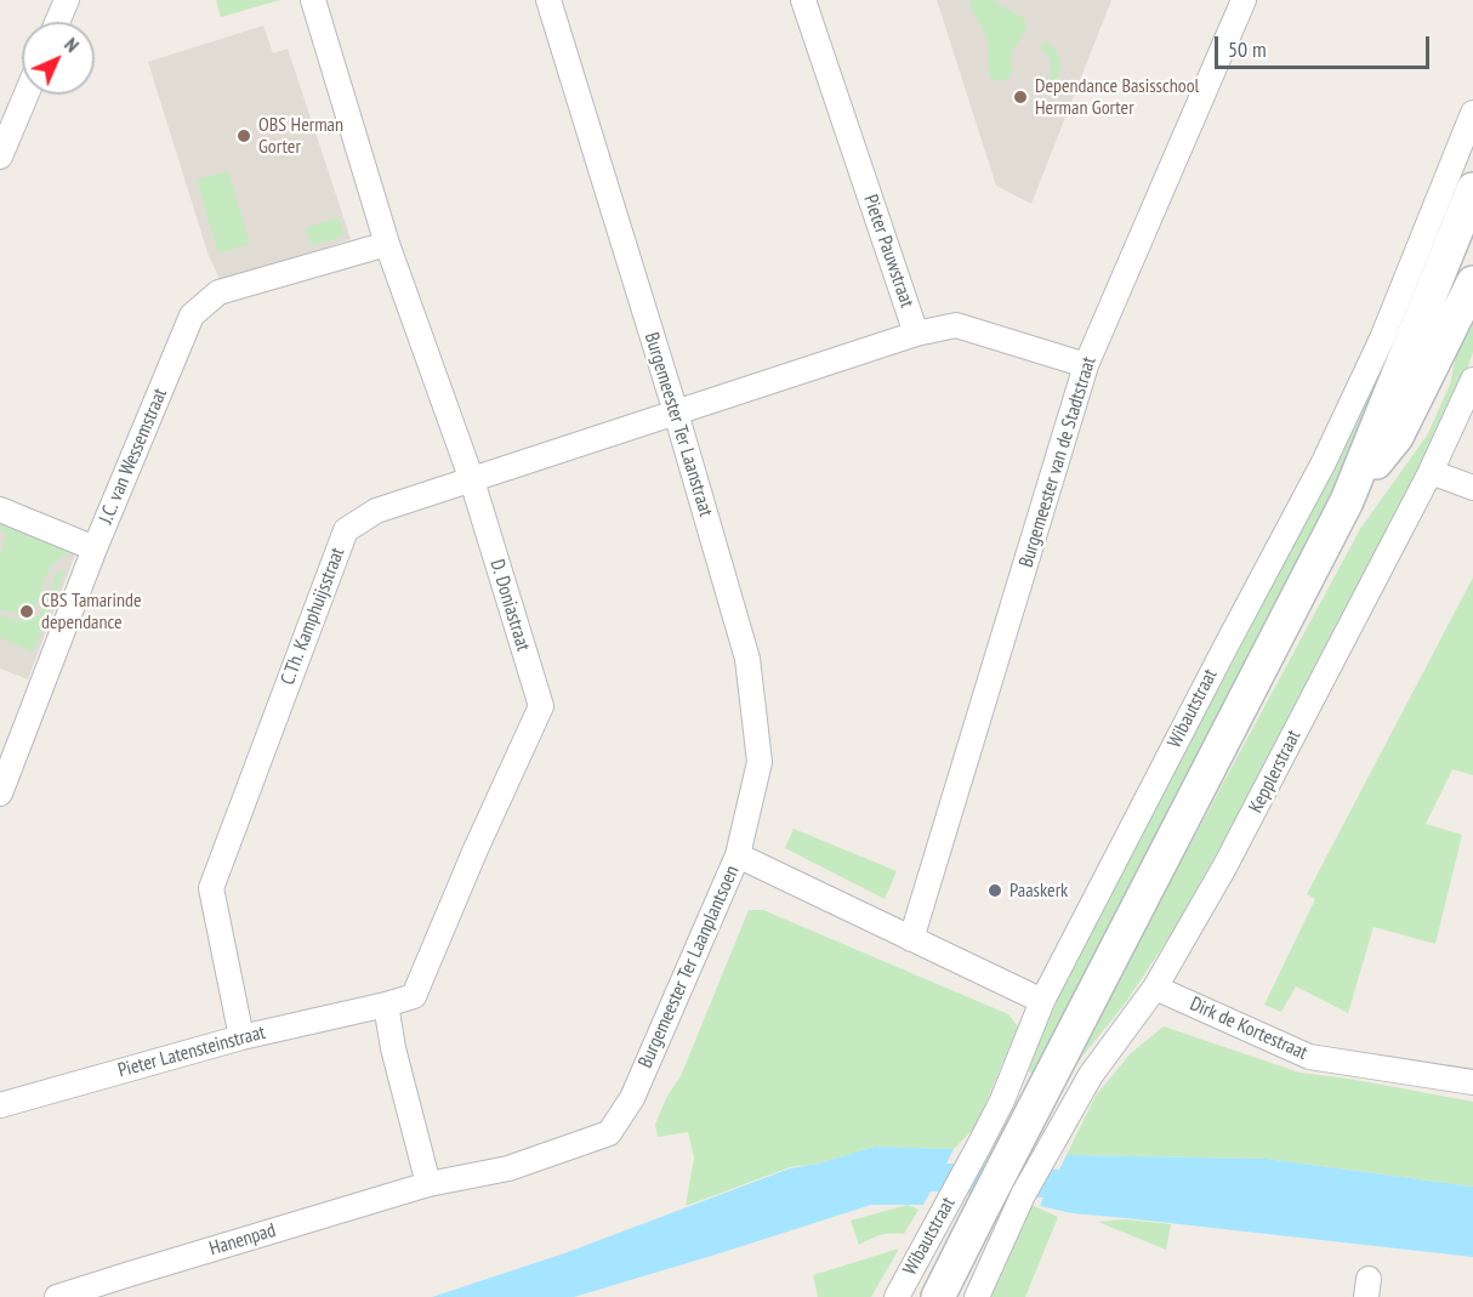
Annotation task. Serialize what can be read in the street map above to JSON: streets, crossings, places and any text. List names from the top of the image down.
{
  "streets": {
    "main road": ["Wibautstraat"],
    "street": [
      "Pieter Pauwstraat",
      "Burgemeester Ter Laanstraat",
      "J.C. van Wessemstraat",
      "Burgemeester van de Stadtstraat",
      "D. Doniastraat",
      "C.Th. Kamphuijsstraat",
      "Kepplerstraat",
      "Burgemeester Ter Laanplantsoen",
      "Dirk de Kortestraat",
      "Pieter Latensteinstraat",
      "Hanenpad"
    ]
  },
  "crossings": [
    ["Pieter Pauwstraat", "Burgemeester van de Stadtstraat"],
    ["Pieter Pauwstraat", "C.Th. Kamphuijsstraat"],
    ["Burgemeester Ter Laanstraat", "C.Th. Kamphuijsstraat"],
    ["Burgemeester Ter Laanstraat", "Burgemeester Ter Laanplantsoen"],
    ["J.C. van Wessemstraat", "D. Doniastraat"],
    ["Burgemeester van de Stadtstraat", "Burgemeester Ter Laanplantsoen"],
    ["D. Doniastraat", "C.Th. Kamphuijsstraat"],
    ["D. Doniastraat", "Pieter Latensteinstraat"],
    ["C.Th. Kamphuijsstraat", "Pieter Latensteinstraat"],
    ["Wibautstraat", "Burgemeester Ter Laanplantsoen"],
    ["Kepplerstraat", "Dirk de Kortestraat"],
    ["Burgemeester Ter Laanplantsoen", "Hanenpad"]
  ],
  "places": [
    "Dependance Basisschool Herman Gorter",
    "OBS Herman Gorter",
    "CBS Tamarinde dependance",
    "Paaskerk"
  ],
  "scale_bar": "50 m",
  "north": "top right"
}
